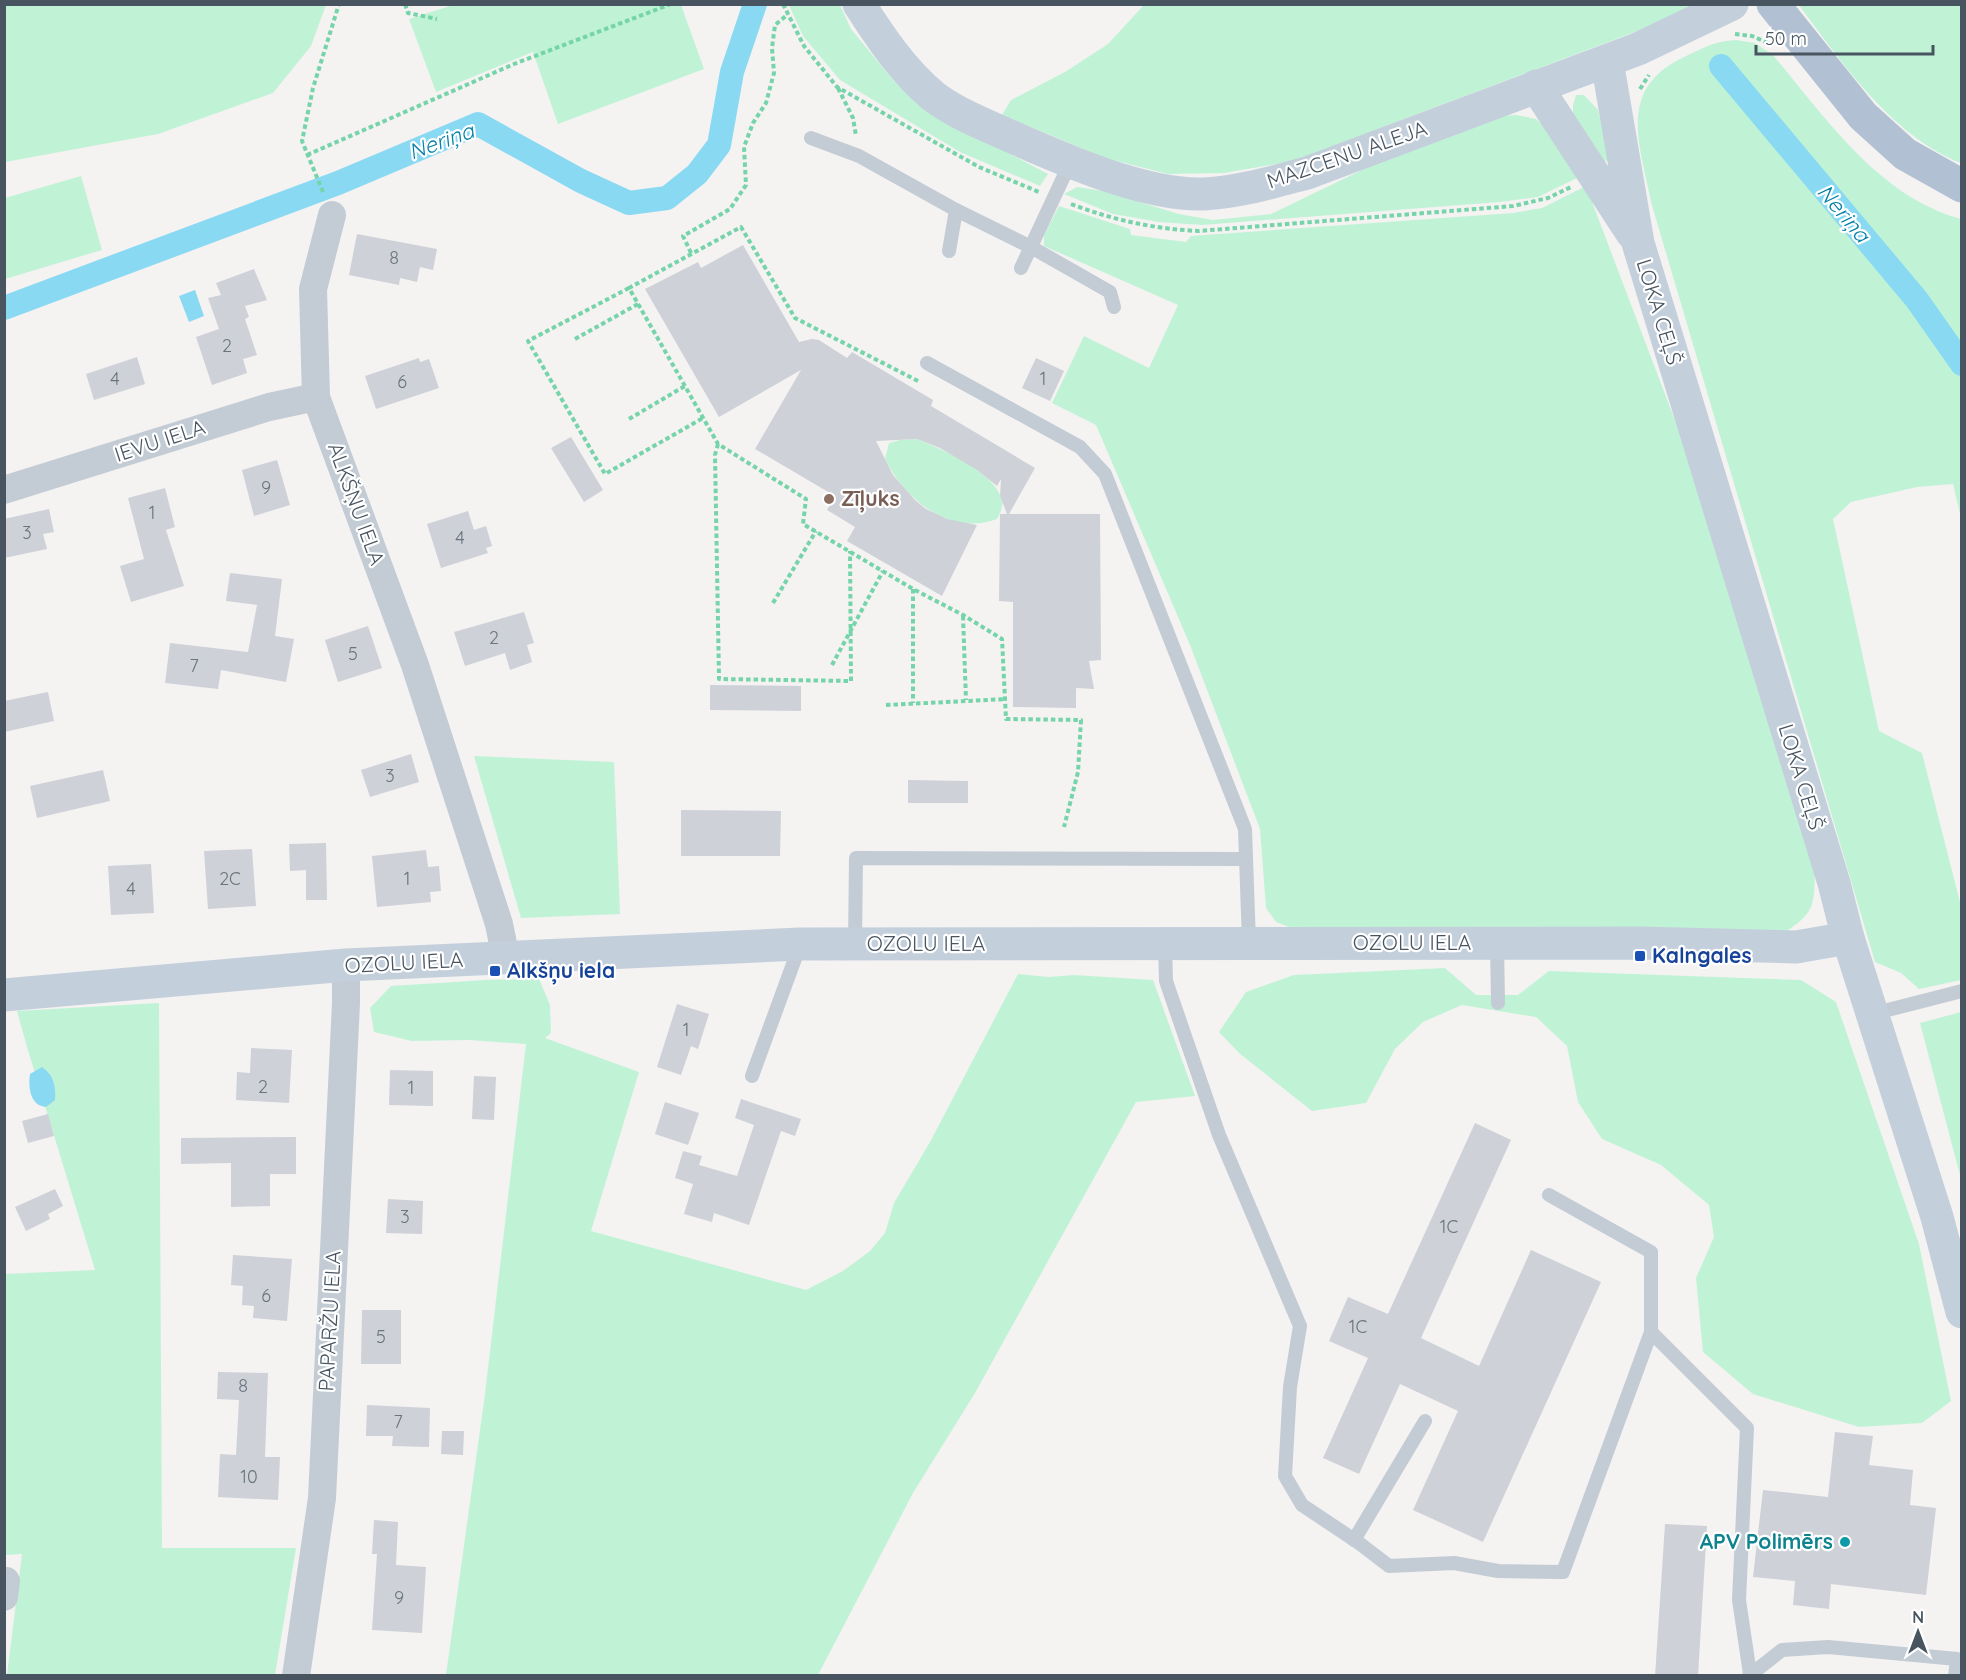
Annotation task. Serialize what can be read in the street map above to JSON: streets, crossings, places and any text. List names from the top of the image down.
{
  "streets": {
    "main road": ["MAZCENU ALEJA", "LOKA CEĻŠ", "OZOLU IELA"],
    "street": ["IEVU IELA", "ALKŠŅU IELA", "PAPARŽU IELA"]
  },
  "crossings": [
    ["MAZCENU ALEJA", "LOKA CEĻŠ"],
    ["LOKA CEĻŠ", "OZOLU IELA"],
    ["IEVU IELA", "ALKŠŅU IELA"],
    ["ALKŠŅU IELA", "OZOLU IELA"],
    ["OZOLU IELA", "PAPARŽU IELA"]
  ],
  "water": ["Neriņa"],
  "places": {
    "other": ["Zīļuks", "APV Polimērs"],
    "transit": ["Kalngales", "Alkšņu iela"]
  },
  "house_numbers": [
    "8",
    "2",
    "4",
    "1",
    "6",
    "9",
    "1",
    "3",
    "4",
    "2",
    "5",
    "7",
    "3",
    "2C",
    "1",
    "4",
    "1",
    "2",
    "1",
    "3",
    "1C",
    "6",
    "1C",
    "5",
    "8",
    "7",
    "10",
    "9"
  ],
  "scale_bar": "50 m",
  "north": "top"
}
